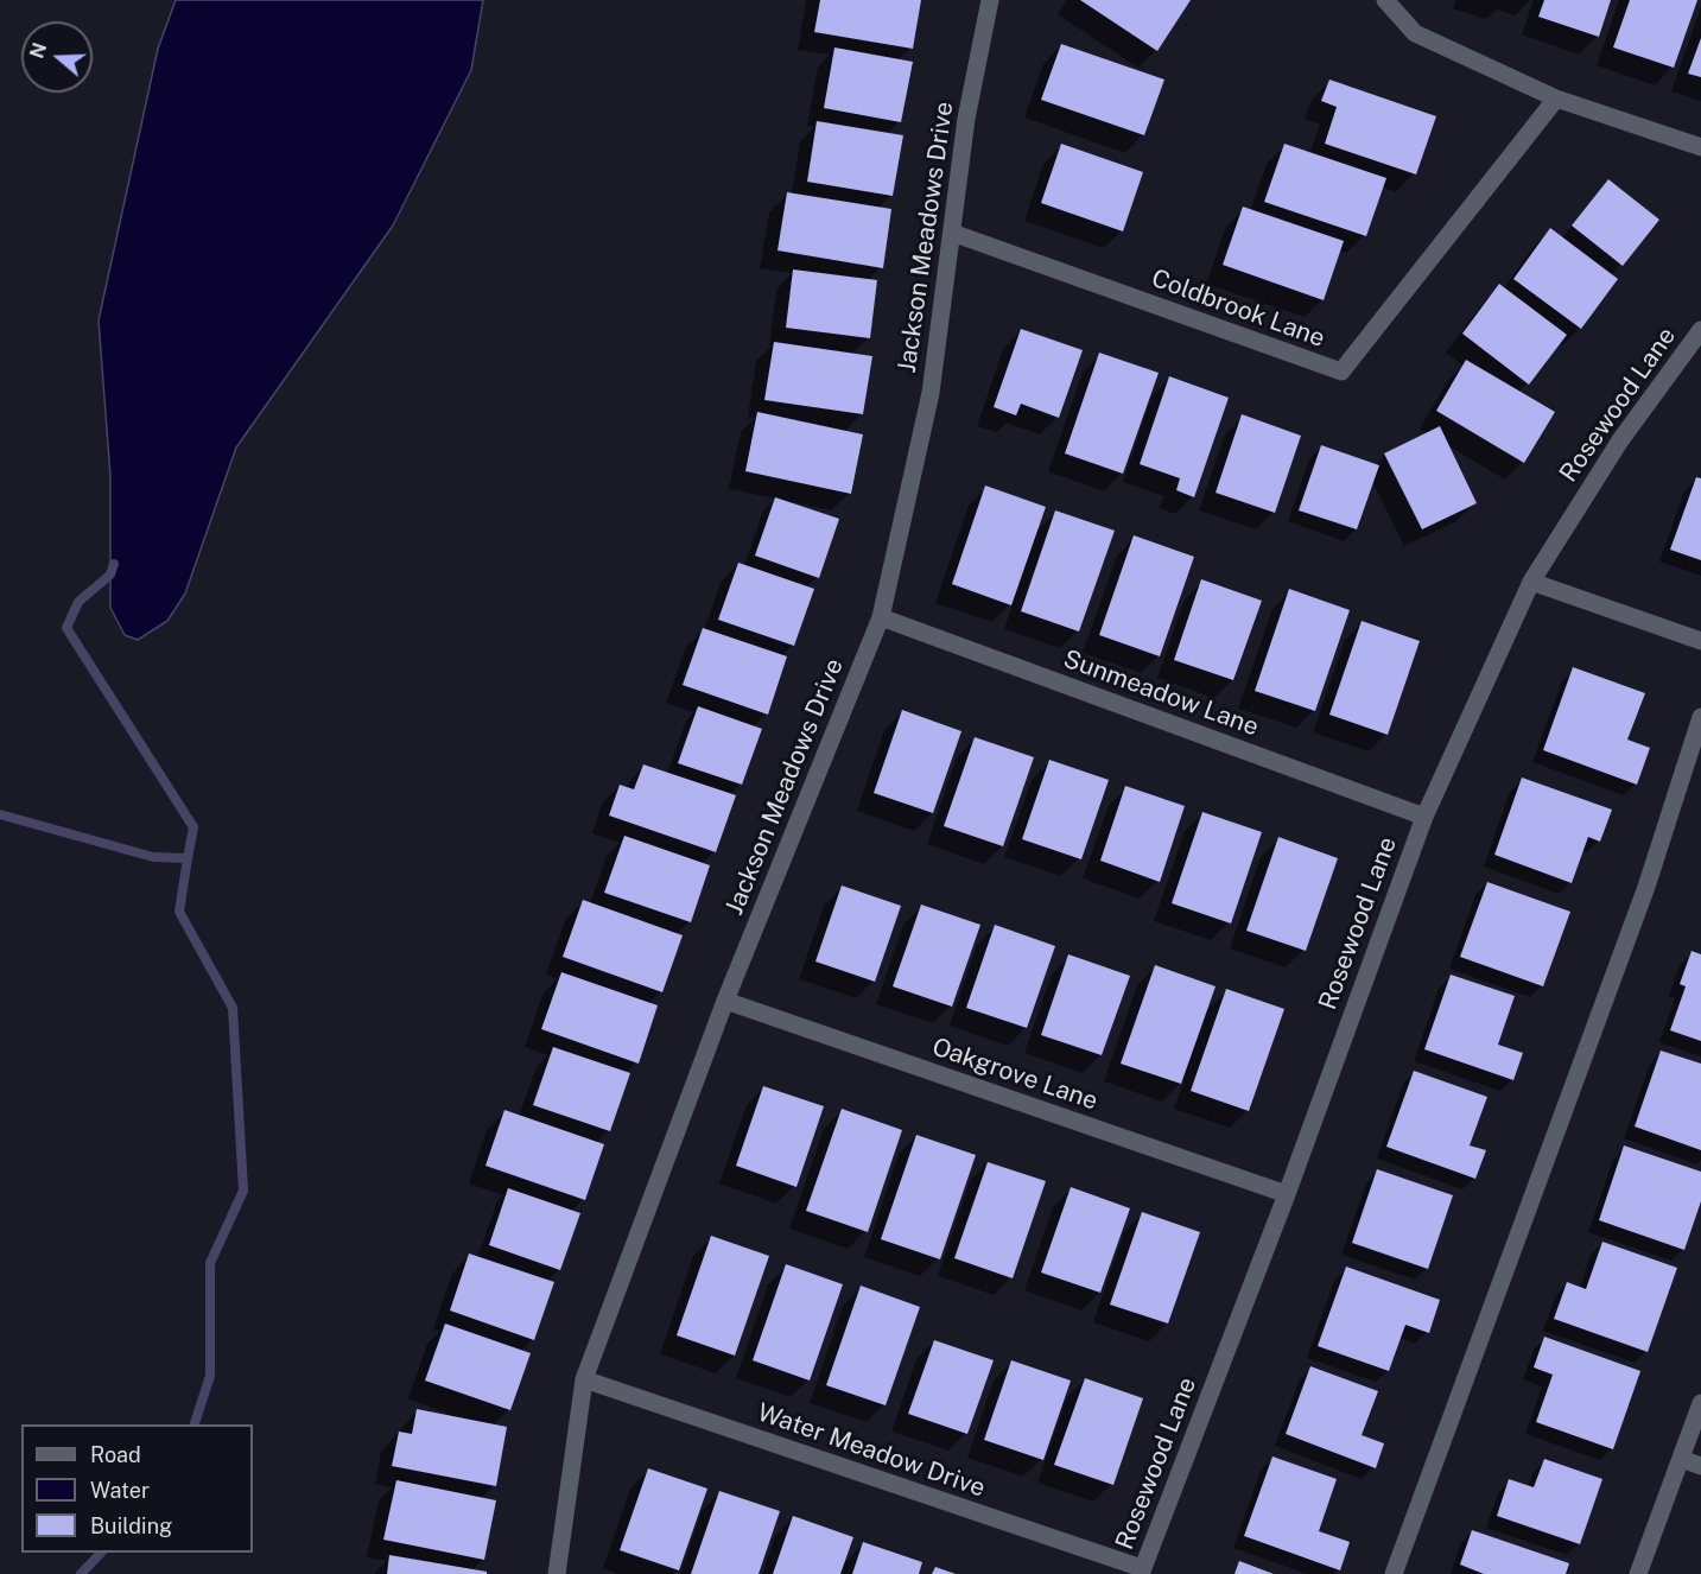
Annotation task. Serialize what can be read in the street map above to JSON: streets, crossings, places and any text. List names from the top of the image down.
{
  "streets": {
    "street": [
      "Jackson Meadows Drive",
      "Coldbrook Lane",
      "Rosewood Lane",
      "Sunmeadow Lane",
      "Oakgrove Lane",
      "Water Meadow Drive"
    ]
  },
  "crossings": [
    ["Jackson Meadows Drive", "Coldbrook Lane"],
    ["Jackson Meadows Drive", "Sunmeadow Lane"],
    ["Jackson Meadows Drive", "Oakgrove Lane"],
    ["Jackson Meadows Drive", "Water Meadow Drive"],
    ["Rosewood Lane", "Sunmeadow Lane"],
    ["Rosewood Lane", "Oakgrove Lane"],
    ["Rosewood Lane", "Water Meadow Drive"]
  ],
  "legend": ["Road", "Water", "Building"],
  "north": "left"
}
